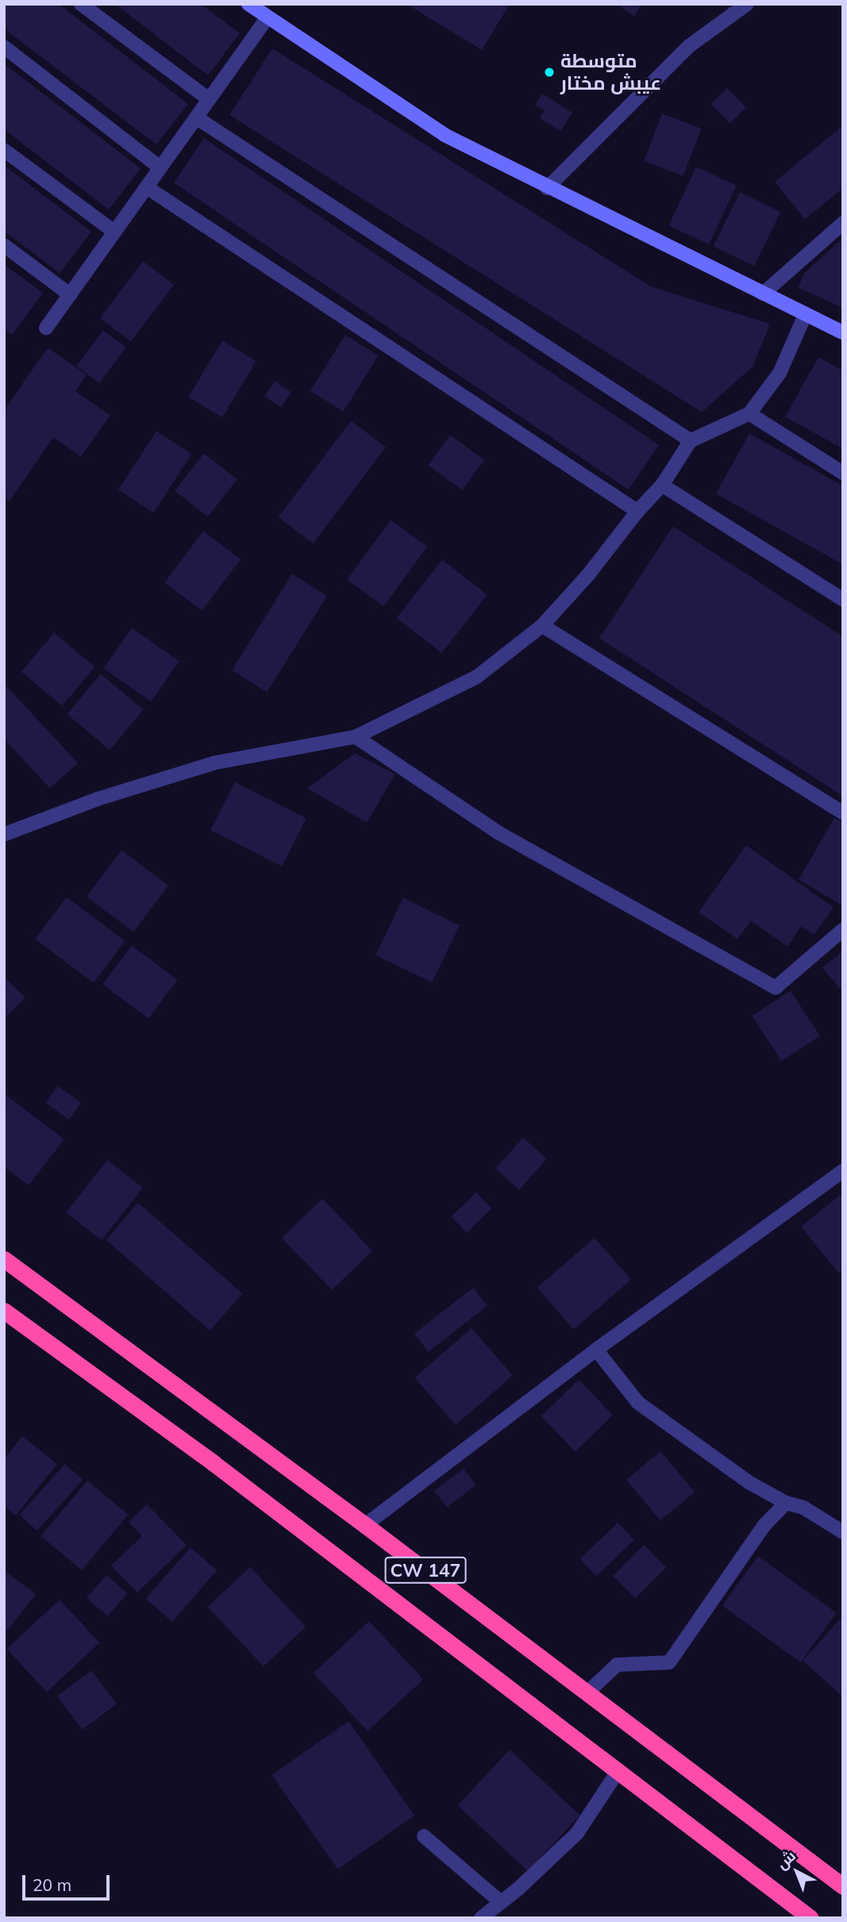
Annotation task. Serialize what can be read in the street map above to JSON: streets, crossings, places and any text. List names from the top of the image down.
{
  "streets": {
    "highway": ["CW 147"]
  },
  "places": ["متوسطة عيبش مختار"],
  "scale_bar": "20 m",
  "north": "top left"
}
